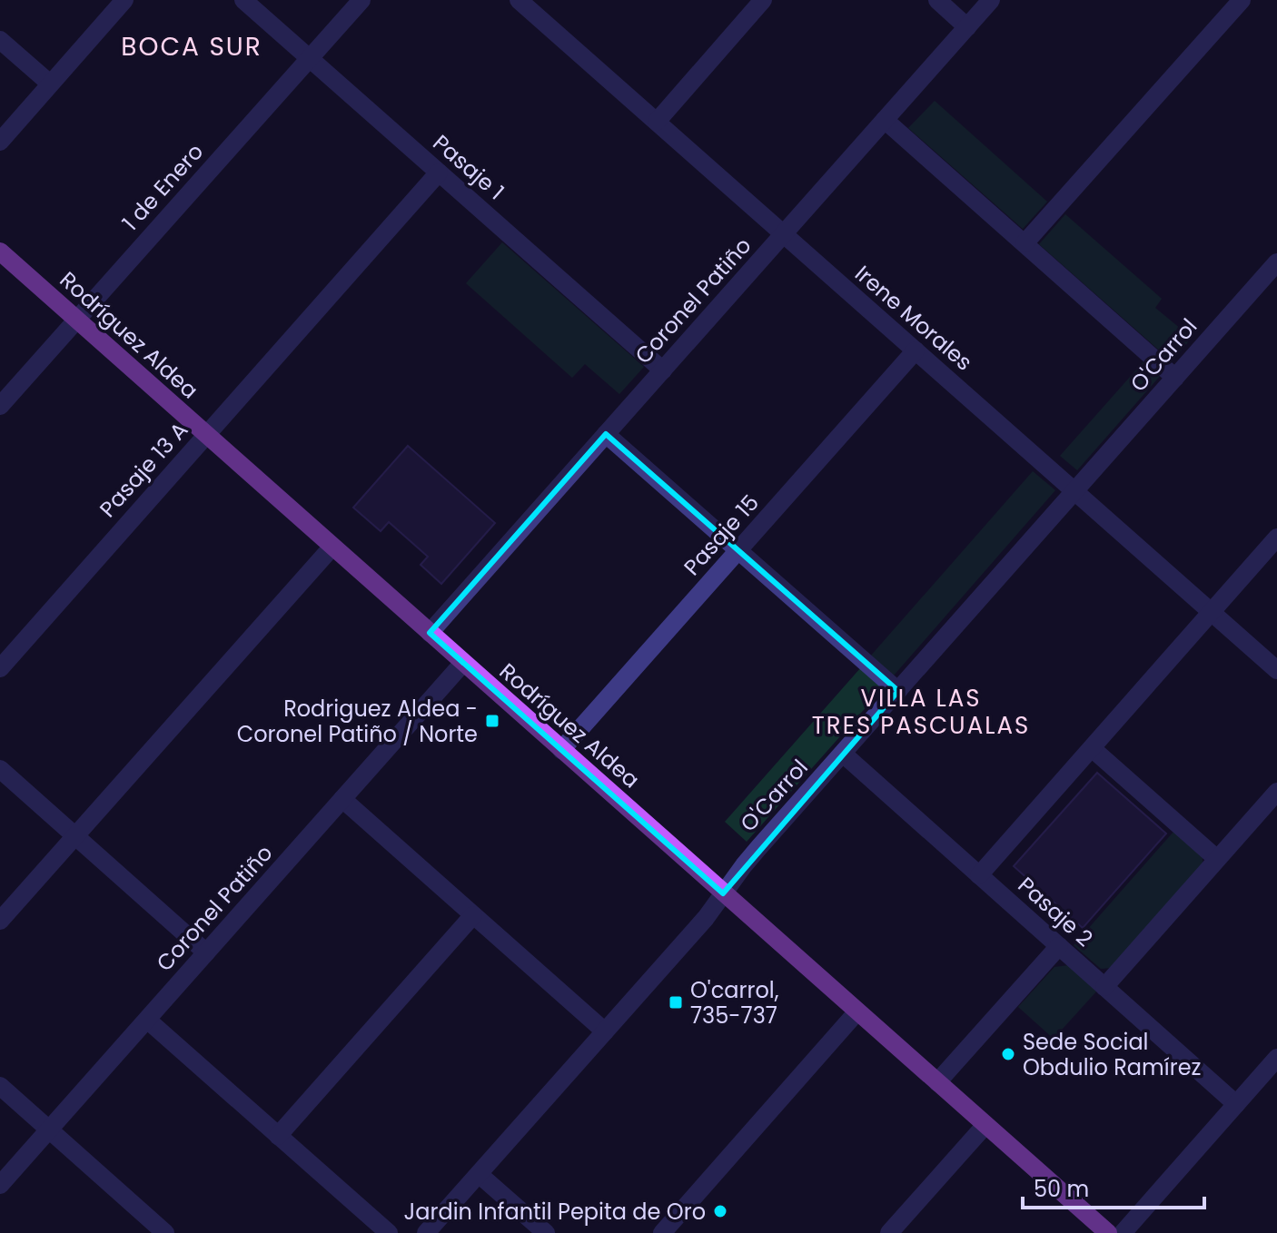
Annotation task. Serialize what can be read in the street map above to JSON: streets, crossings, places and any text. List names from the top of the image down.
{
  "streets": {
    "main road": ["Rodríguez Aldea"],
    "street": [
      "Pasaje 1",
      "1 de Enero",
      "Coronel Patiño",
      "Irene Morales",
      "O'Carrol",
      "Pasaje 13 A",
      "Pasaje 15",
      "Pasaje 2"
    ]
  },
  "crossings": [
    ["Pasaje 1", "1 de Enero"],
    ["Pasaje 1", "Coronel Patiño"],
    ["Pasaje 1", "Pasaje 13 A"],
    ["1 de Enero", "Rodríguez Aldea"],
    ["Coronel Patiño", "Irene Morales"],
    ["Coronel Patiño", "Rodríguez Aldea"],
    ["Irene Morales", "O'Carrol"],
    ["Irene Morales", "Pasaje 15"],
    ["Rodríguez Aldea", "O'Carrol"],
    ["Rodríguez Aldea", "Pasaje 13 A"],
    ["Rodríguez Aldea", "Pasaje 15"],
    ["O'Carrol", "Pasaje 2"]
  ],
  "districts": ["BOCA SUR", "VILLA LAS TRES PASCUALAS"],
  "places": {
    "transit": ["Rodriguez Aldea - Coronel Patiño / Norte", "O'carrol, 735-737"],
    "other": ["Sede Social Obdulio Ramírez", "Jardin Infantil Pepita de Oro"]
  },
  "scale_bar": "50 m"
}
